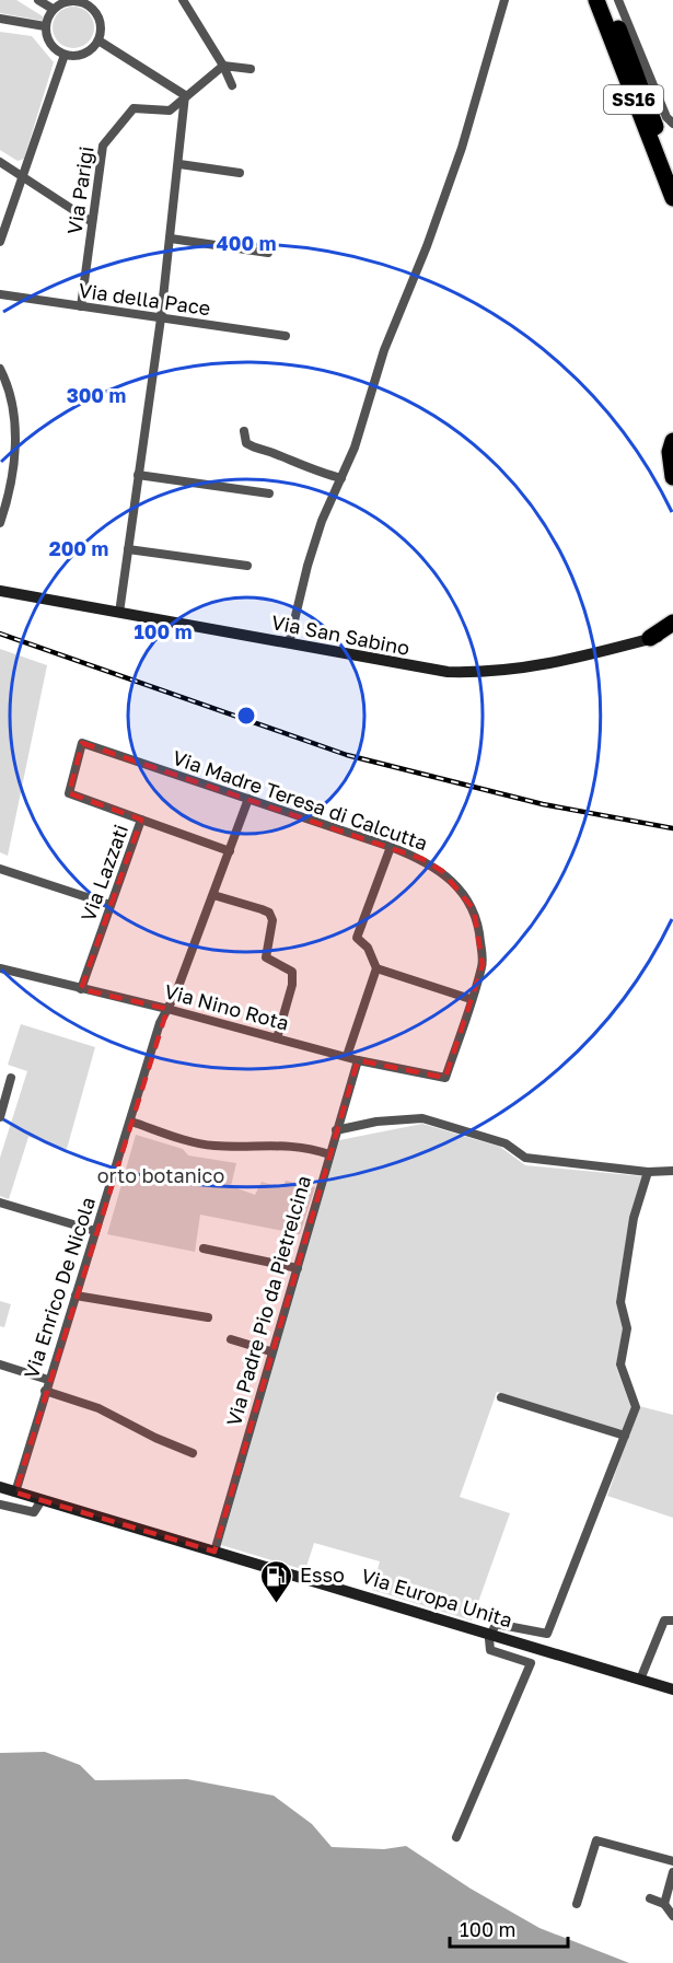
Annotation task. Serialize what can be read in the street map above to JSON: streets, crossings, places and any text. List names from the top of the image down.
{
  "streets": {
    "highway": ["SS16"],
    "street": [
      "Via Parigi",
      "Via della Pace",
      "Via San Sabino",
      "Via Madre Teresa di Calcutta",
      "Via Lazzati",
      "Via Nino Rota",
      "Via Enrico De Nicola",
      "Via Padre Pio da Pietrelcina",
      "Via Europa Unita"
    ]
  },
  "crossings": [
    ["Via Parigi", "Via della Pace"],
    ["Via Madre Teresa di Calcutta", "Via Lazzati"],
    ["Via Madre Teresa di Calcutta", "Via Nino Rota"],
    ["Via Madre Teresa di Calcutta", "Via Enrico De Nicola"],
    ["Via Lazzati", "Via Nino Rota"],
    ["Via Lazzati", "Via Enrico De Nicola"],
    ["Via Nino Rota", "Via Enrico De Nicola"],
    ["Via Nino Rota", "Via Padre Pio da Pietrelcina"],
    ["Via Enrico De Nicola", "Via Europa Unita"],
    ["Via Padre Pio da Pietrelcina", "Via Europa Unita"]
  ],
  "parks": ["orto botanico"],
  "places": {
    "fuel station": ["Esso"]
  },
  "scale_bar": "100 m",
  "rings": [
    "400 m",
    "300 m",
    "200 m",
    "100 m"
  ]
}
